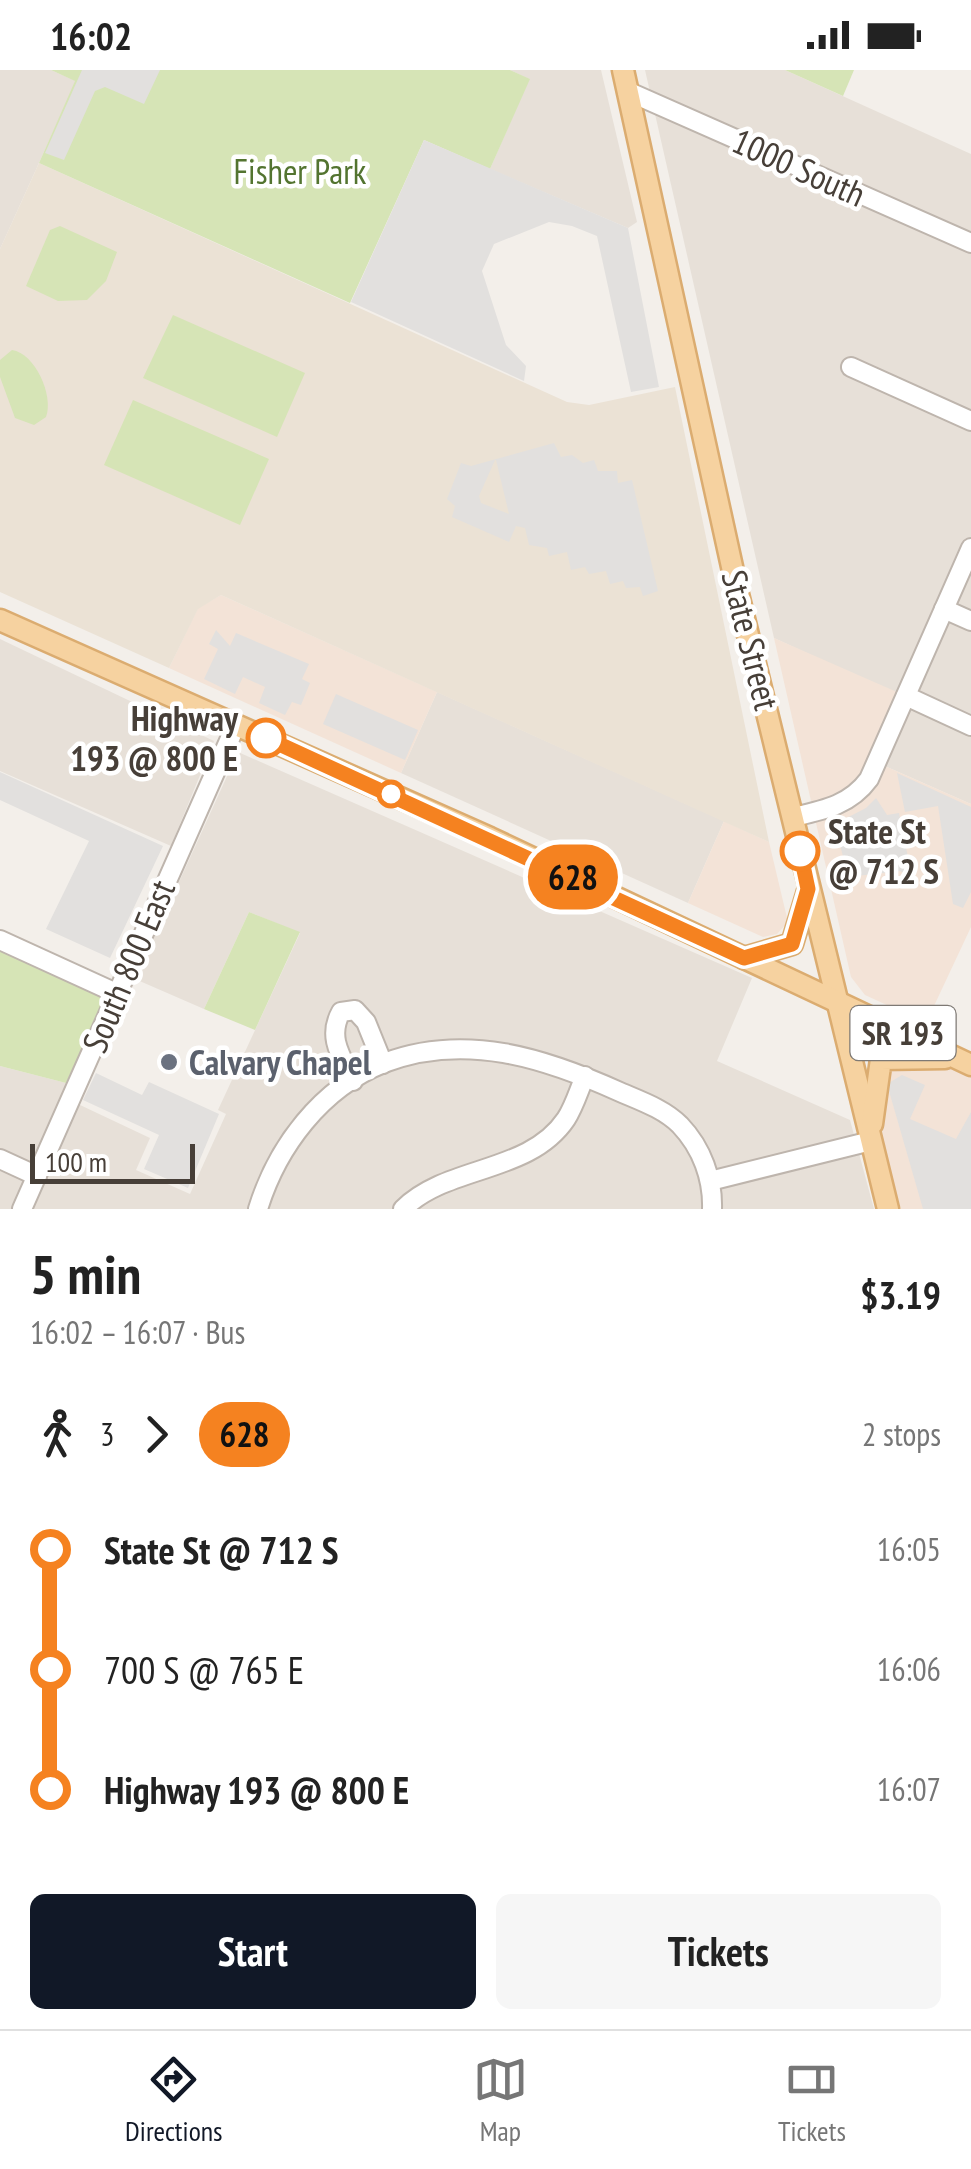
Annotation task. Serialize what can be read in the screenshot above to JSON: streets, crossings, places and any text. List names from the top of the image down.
{
  "streets": {
    "main road": ["State Street", "SR 193"],
    "street": ["1000 South", "South 800 East"]
  },
  "crossings": [
    ["1000 South", "State Street"],
    ["State Street", "SR 193"],
    ["South 800 East", "SR 193"]
  ],
  "parks": ["Fisher Park"],
  "places": ["Highway 193 @ 800 E", "State St @ 712 S", "Calvary Chapel"],
  "lines": ["bus line 628"],
  "scale_bar": "100 m",
  "page": {
    "status": "16:02",
    "on_map": "628",
    "scale": "100 m",
    "heading": ["5 min", "16:02 – 16:07 · Bus", "$3.19"],
    "legs": ["3", "628", "2 stops"],
    "list": [
      {
        "name": "State St @ 712 S",
        "value": "16:05"
      },
      {
        "name": "700 S @ 765 E",
        "value": "16:06"
      },
      {
        "name": "Highway 193 @ 800 E",
        "value": "16:07"
      }
    ],
    "buttons": ["Start", "Tickets"],
    "tabs": ["Directions", "Map", "Tickets"]
  }
}
